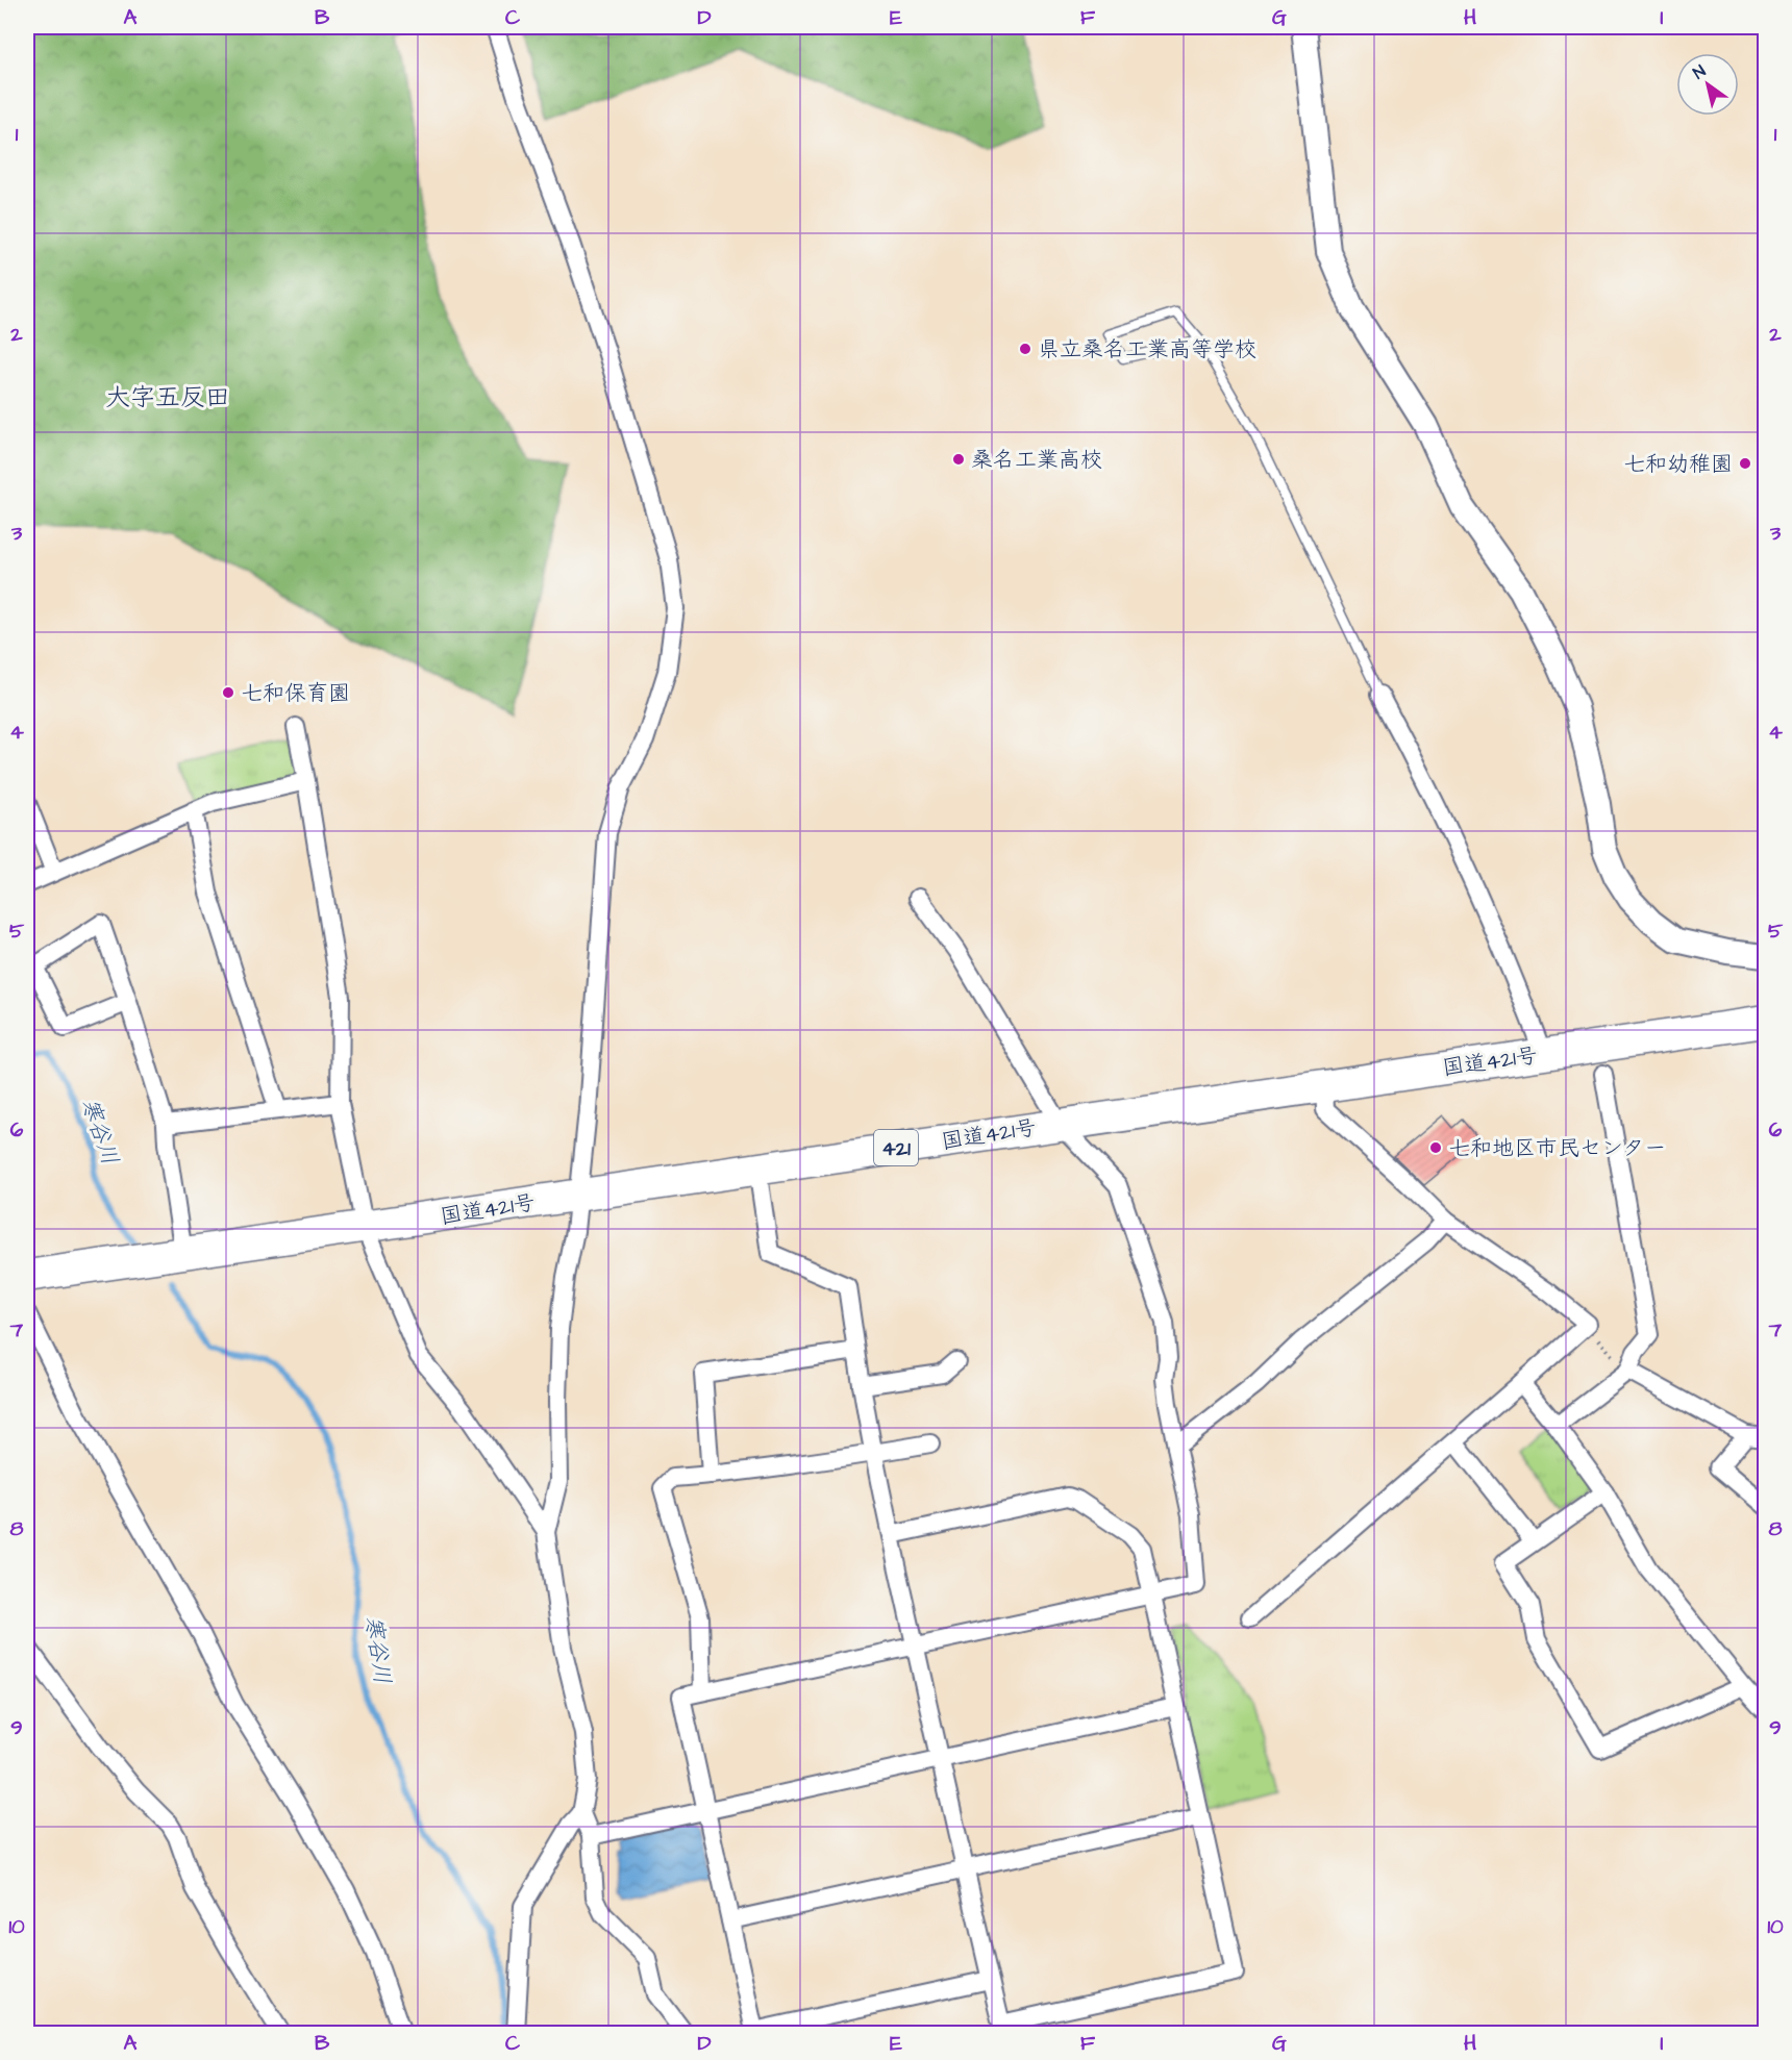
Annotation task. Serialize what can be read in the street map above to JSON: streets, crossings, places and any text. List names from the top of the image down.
{
  "streets": {
    "highway": ["国道421号", "421"]
  },
  "districts": ["大字五反田"],
  "water": ["寒谷川"],
  "places": [
    "県立桑名工業高等学校",
    "桑名工業高校",
    "七和幼稚園",
    "七和保育園",
    "七和地区市民センター"
  ],
  "north": "top left",
  "grid": {
    "columns": [
      "A",
      "B",
      "C",
      "D",
      "E",
      "F",
      "G",
      "H",
      "I"
    ],
    "rows": [
      "1",
      "2",
      "3",
      "4",
      "5",
      "6",
      "7",
      "8",
      "9",
      "10"
    ]
  }
}
